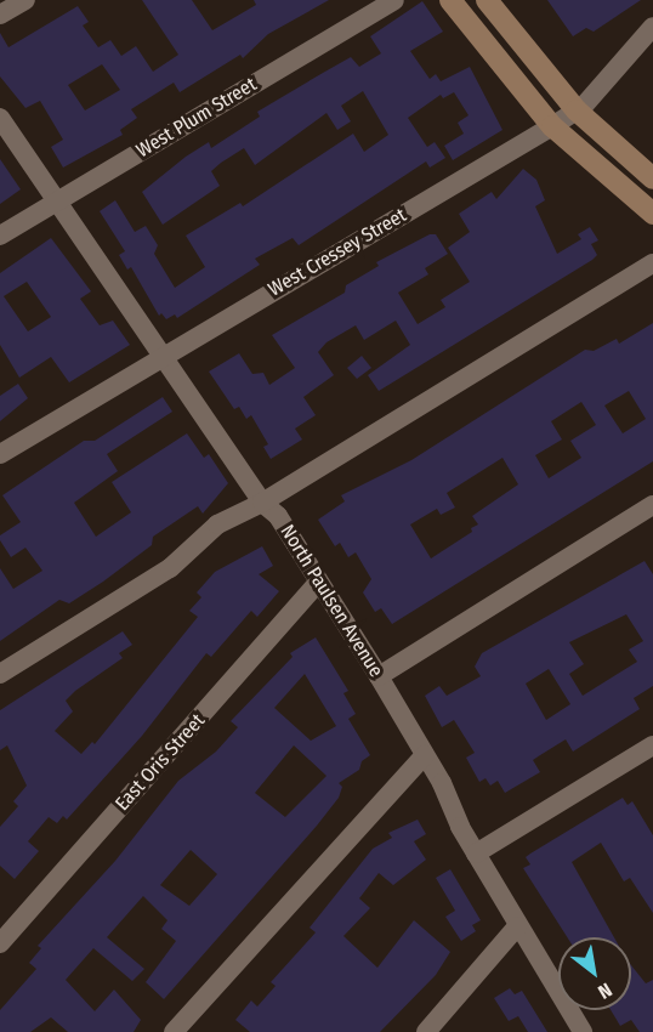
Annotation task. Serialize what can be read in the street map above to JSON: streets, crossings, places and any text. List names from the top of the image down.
{
  "streets": {
    "street": [
      "West Plum Street",
      "West Cressey Street",
      "North Paulsen Avenue",
      "East Oris Street"
    ]
  },
  "crossings": [
    ["West Plum Street", "North Paulsen Avenue"],
    ["West Cressey Street", "North Paulsen Avenue"],
    ["North Paulsen Avenue", "East Oris Street"]
  ],
  "north": "bottom right"
}
